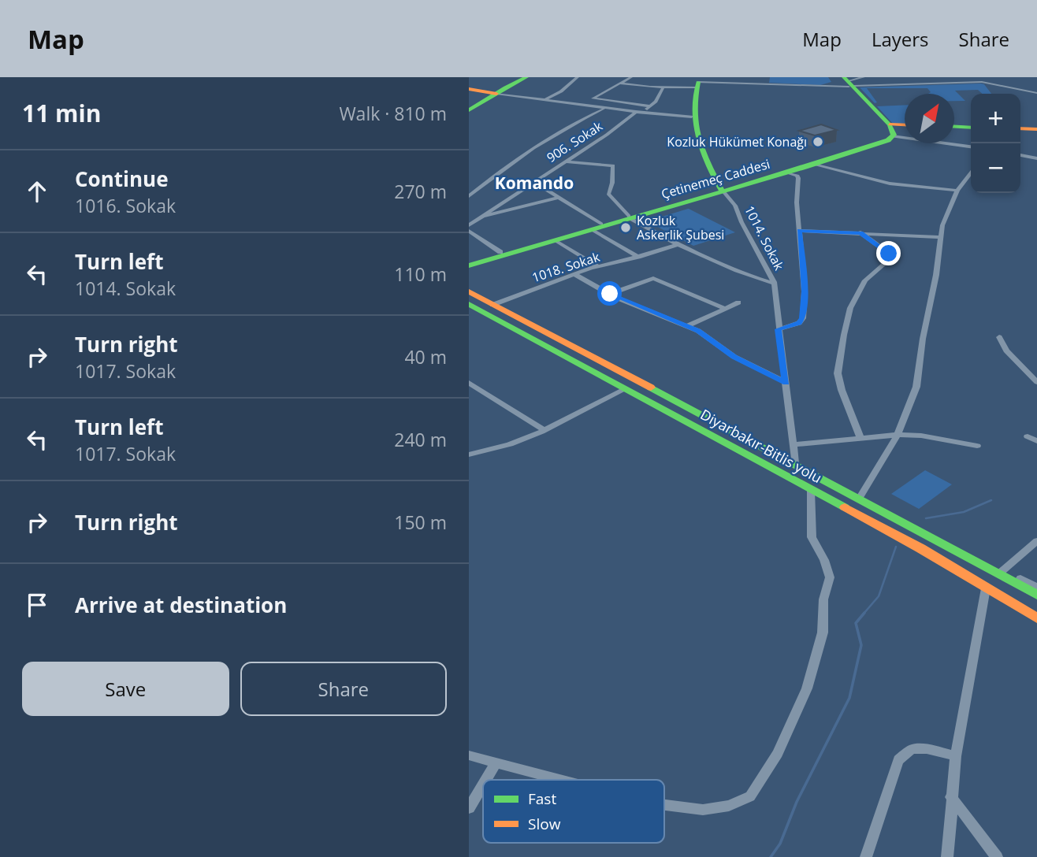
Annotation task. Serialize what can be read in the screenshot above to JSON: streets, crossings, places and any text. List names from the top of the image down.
{
  "streets": {
    "main road": ["Çetinemeç Caddesi", "Diyarbakır-Bitlis yolu"],
    "street": ["906. Sokak", "1014. Sokak", "1018. Sokak"]
  },
  "crossings": [
    ["Çetinemeç Caddesi", "1014. Sokak"],
    ["1014. Sokak", "Diyarbakır-Bitlis yolu"],
    ["1018. Sokak", "Diyarbakır-Bitlis yolu"]
  ],
  "districts": ["Komando"],
  "places": ["Kozluk Hükümet Konağı", "Kozluk Askerlik Şubesi"],
  "legend": ["Fast", "Slow"],
  "north": "top right",
  "page": {
    "header": "Map",
    "nav": ["Map", "Layers", "Share"],
    "heading": ["11 min", "Walk · 810 m"],
    "map_buttons": ["+", "−"],
    "list": [
      ["Continue", "1016. Sokak", "270 m"],
      ["Turn left", "1014. Sokak", "110 m"],
      ["Turn right", "1017. Sokak", "40 m"],
      ["Turn left", "1017. Sokak", "240 m"],
      ["Turn right", "150 m"],
      "Arrive at destination"
    ],
    "buttons": ["Save", "Share"]
  }
}
